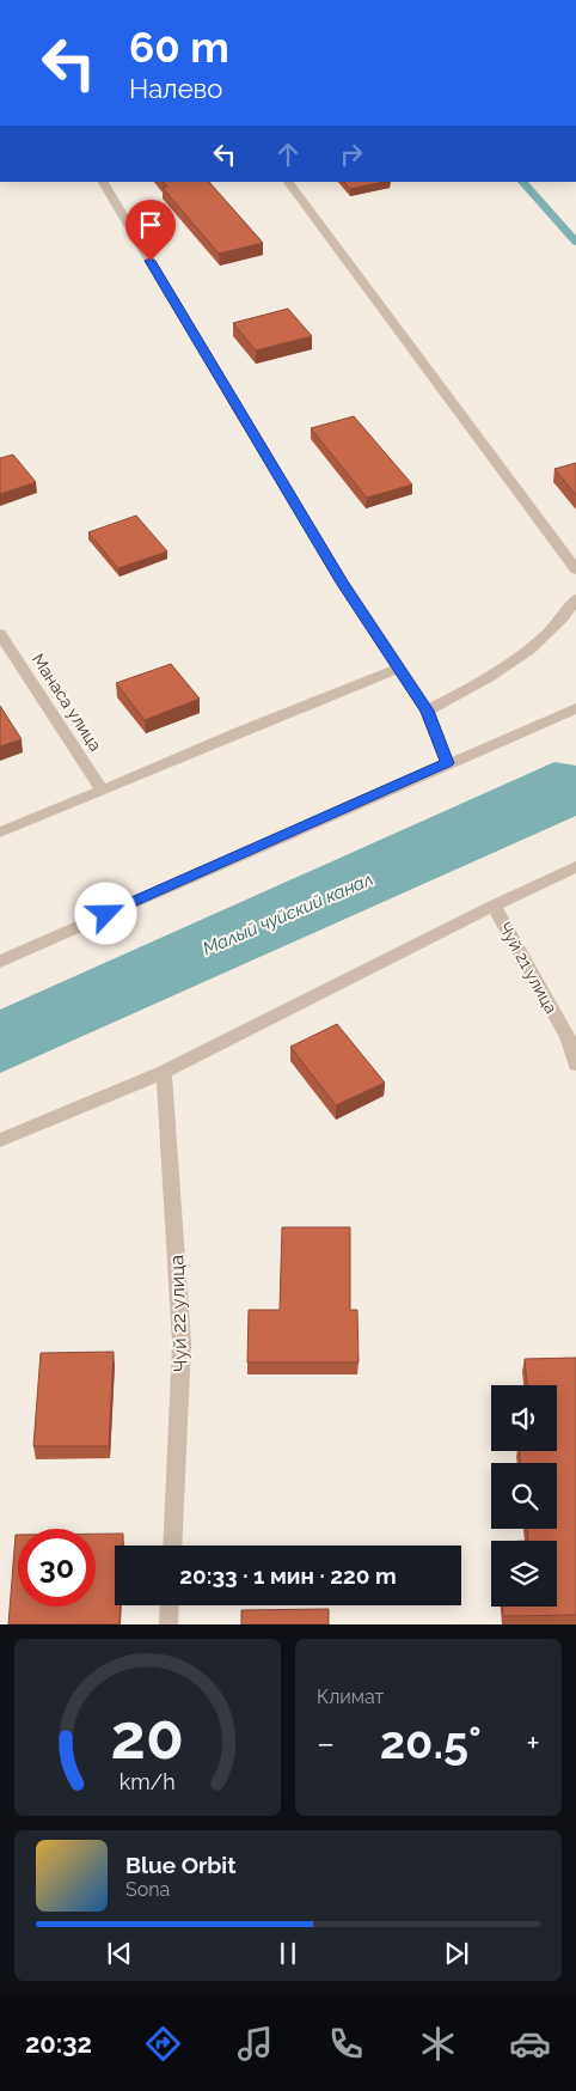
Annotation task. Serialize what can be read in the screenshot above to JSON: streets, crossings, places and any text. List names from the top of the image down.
{
  "streets": {
    "street": ["Манаса улица", "Чуй 21 улица", "Чуй 22 улица"]
  },
  "water": ["Малый чуйский канал"],
  "page": {
    "turn": ["60 m", "Налево"],
    "limit": "30",
    "trip": "20:33 · 1 мин · 220 m",
    "tile": "Климат",
    "heat": ["−", "20.5°", "+"],
    "song": ["Blue Orbit", "Sona"],
    "tabs": "20:32",
    "gauge": ["20", "km/h"]
  }
}
